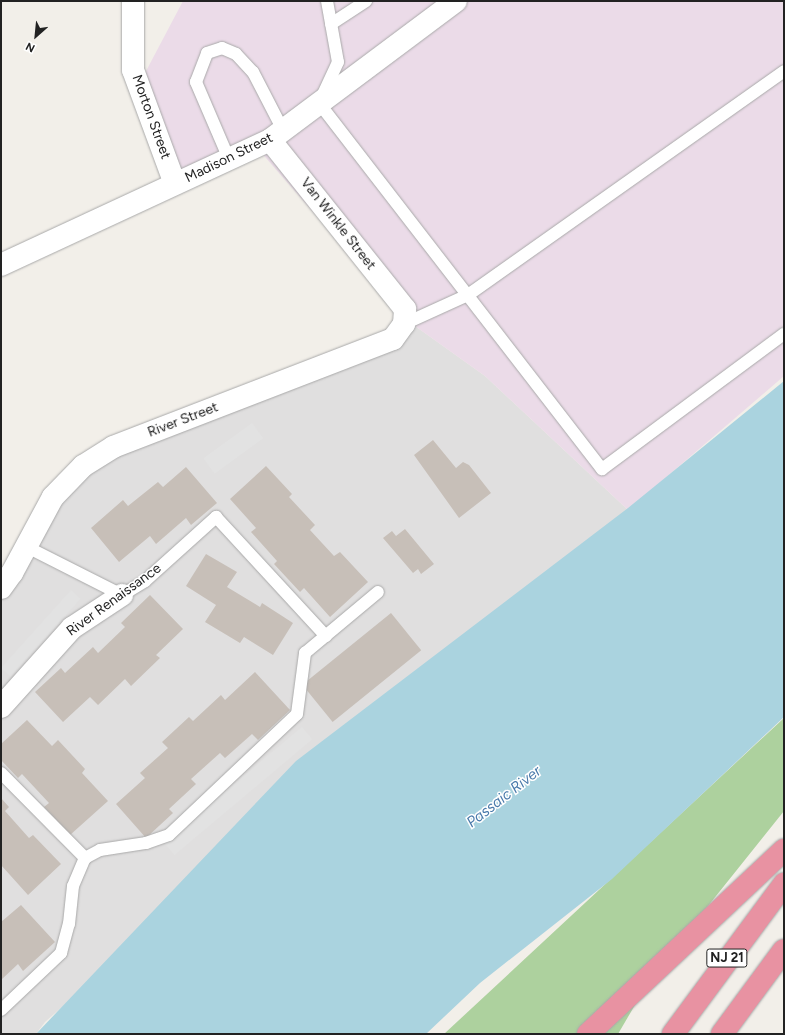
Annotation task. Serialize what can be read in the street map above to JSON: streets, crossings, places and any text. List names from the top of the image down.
{
  "streets": {
    "highway": ["NJ 21"],
    "street": [
      "Morton Street",
      "Madison Street",
      "Van Winkle Street",
      "River Street",
      "River Renaissance"
    ]
  },
  "crossings": [
    ["Morton Street", "Madison Street"],
    ["Madison Street", "Van Winkle Street"],
    ["Van Winkle Street", "River Street"]
  ],
  "water": ["Passaic River"],
  "north": "bottom left"
}
